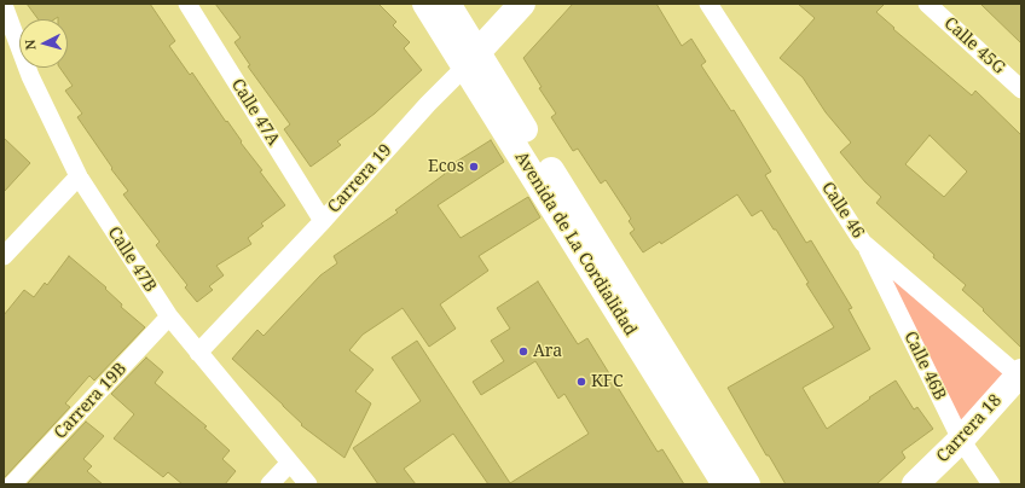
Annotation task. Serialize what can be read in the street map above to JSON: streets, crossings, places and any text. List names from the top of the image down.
{
  "streets": {
    "main road": ["Carrera 19", "Avenida de La Cordialidad", "Carrera 18"],
    "street": [
      "Calle 45G",
      "Calle 47A",
      "Calle 46",
      "Calle 47B",
      "Calle 46B",
      "Carrera 19B"
    ]
  },
  "crossings": [
    ["Calle 47A", "Carrera 19"],
    ["Carrera 19", "Avenida de La Cordialidad"],
    ["Carrera 19", "Calle 47B"],
    ["Calle 46", "Calle 46B"],
    ["Calle 46", "Carrera 18"],
    ["Calle 47B", "Carrera 19B"],
    ["Calle 46B", "Carrera 18"]
  ],
  "places": ["Ecos", "Ara", "KFC"],
  "north": "left"
}
